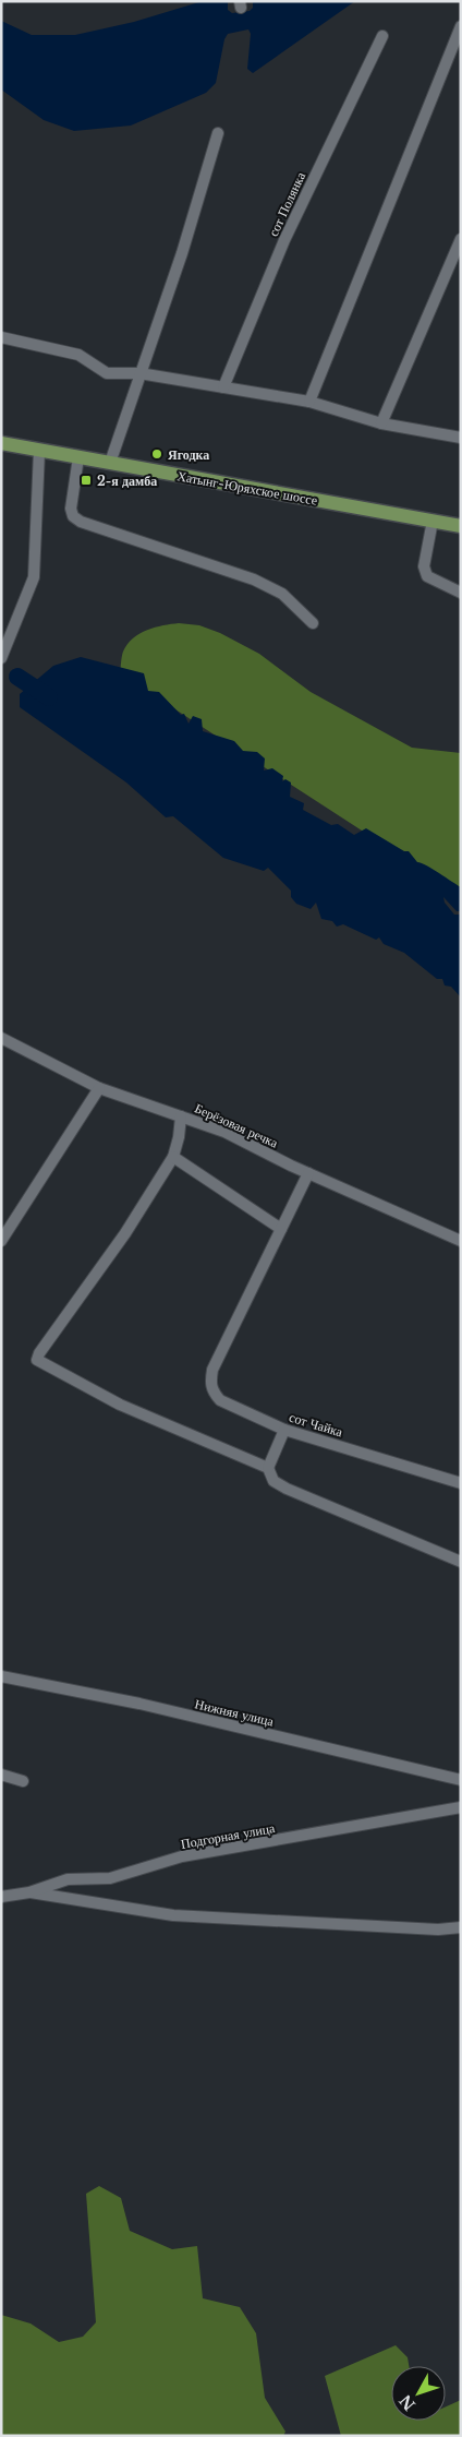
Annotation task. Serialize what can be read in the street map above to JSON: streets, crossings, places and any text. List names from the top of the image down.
{
  "streets": {
    "main road": ["Хатынг-Юряхское шоссе"],
    "street": [
      "сот Полянка",
      "Берёзовая речка",
      "сот Чайка",
      "Нижняя улица",
      "Подгорная улица"
    ]
  },
  "places": {
    "other": ["Ягодка"],
    "transit": ["2-я дамба"]
  },
  "north": "bottom left"
}
